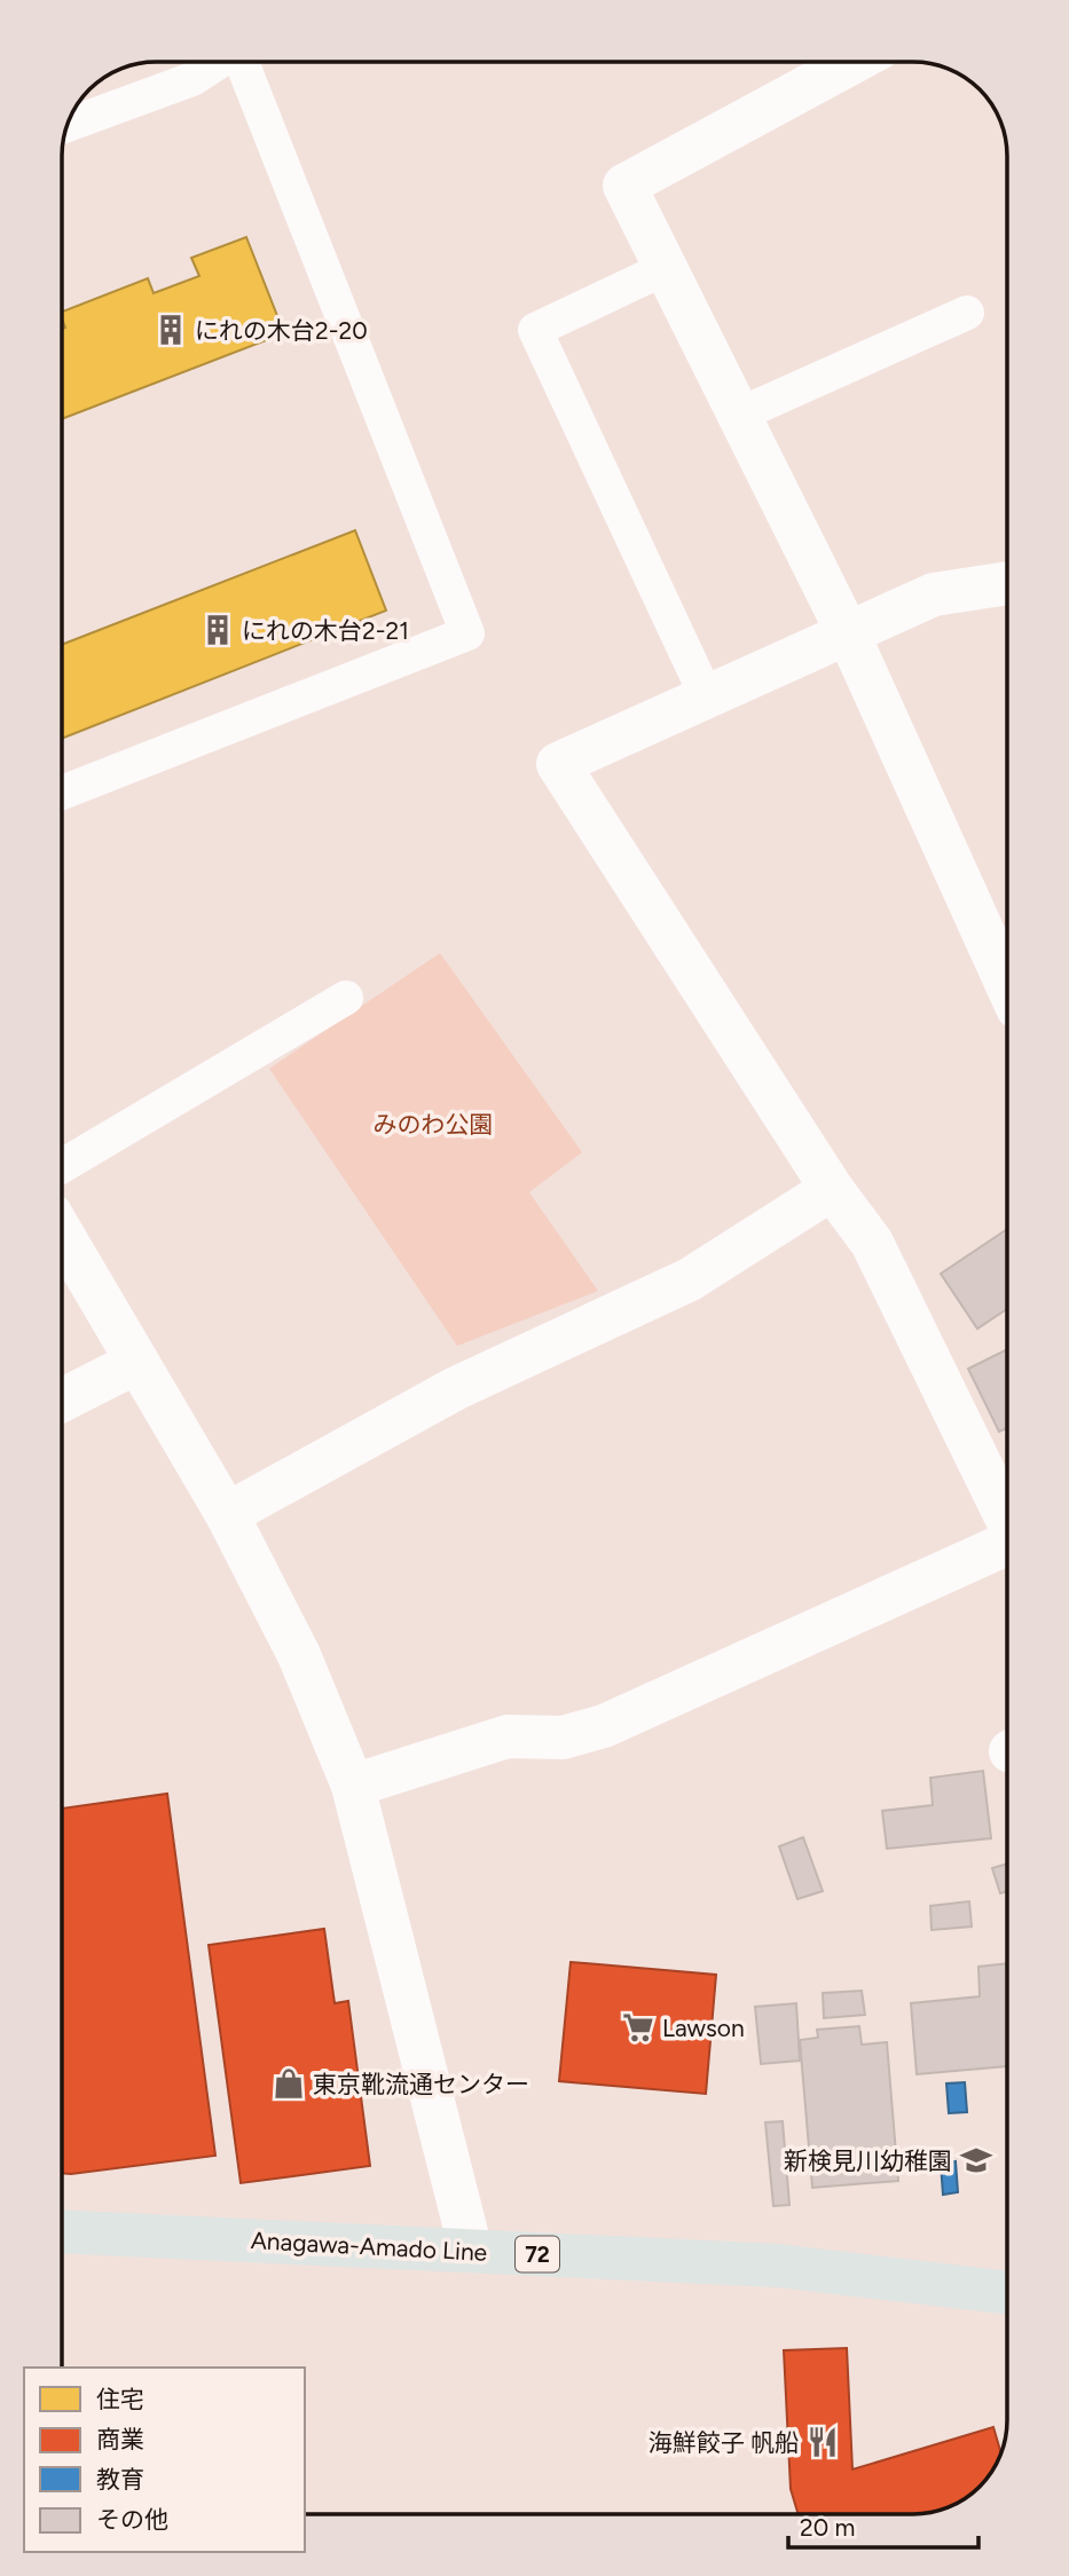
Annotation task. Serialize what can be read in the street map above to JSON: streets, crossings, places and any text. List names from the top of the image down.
{
  "streets": {
    "main road": ["Anagawa-Amado Line", "72"]
  },
  "parks": ["みのわ公園"],
  "places": {
    "building": ["にれの木台2-20", "にれの木台2-21"],
    "supermarket": ["Lawson"],
    "shop": ["東京靴流通センター"],
    "school or university": ["新検見川幼稚園"],
    "restaurant": ["海鮮餃子 帆船"]
  },
  "legend": [
    "住宅",
    "商業",
    "教育",
    "その他"
  ],
  "scale_bar": "20 m"
}
